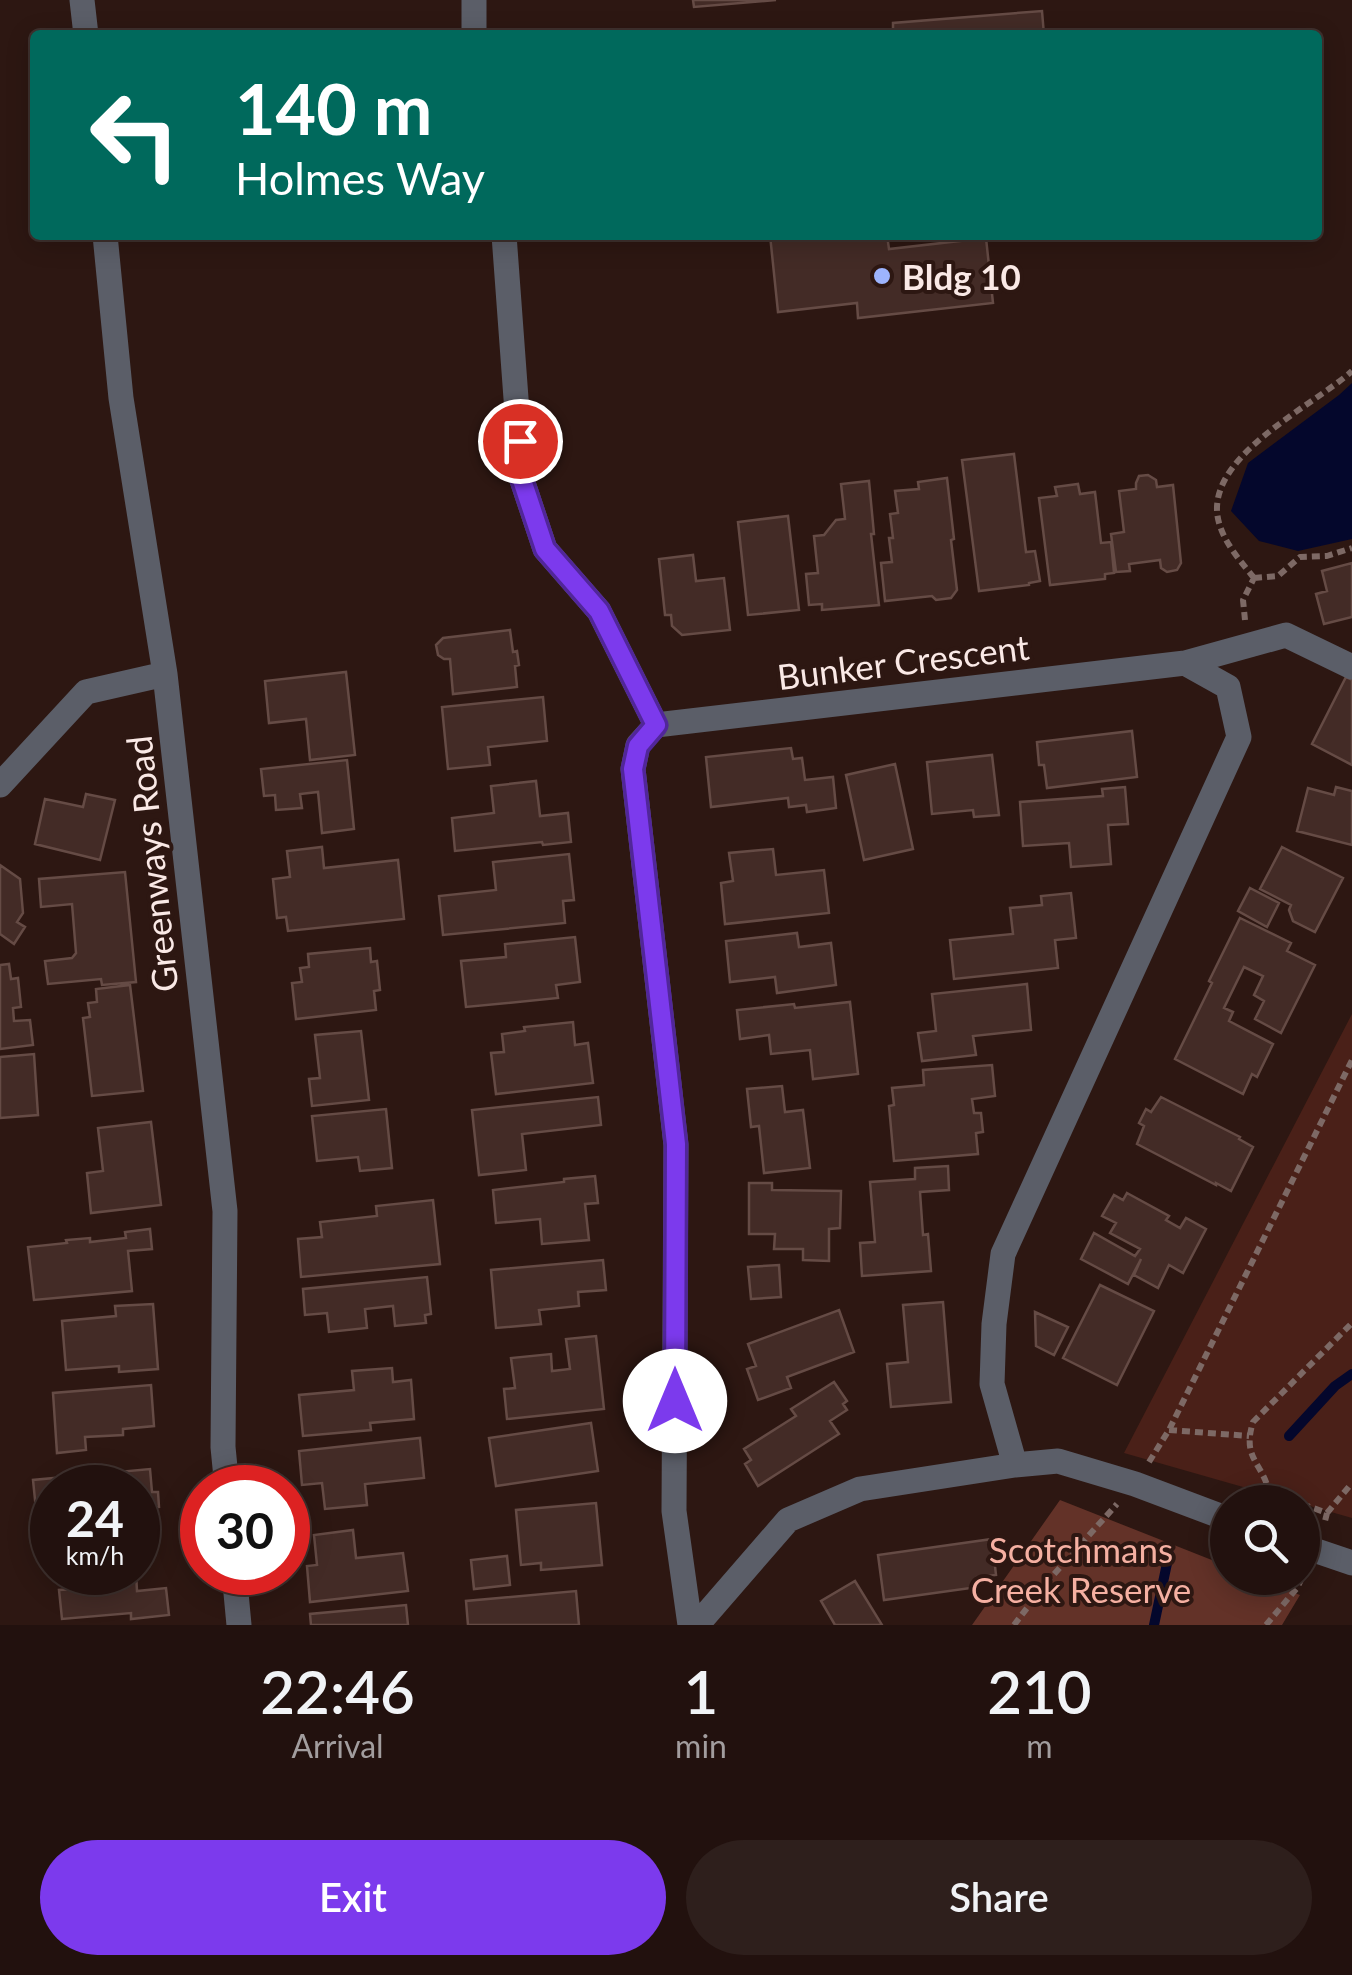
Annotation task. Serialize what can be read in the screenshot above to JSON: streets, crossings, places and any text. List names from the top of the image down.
{
  "streets": {
    "street": ["Bunker Crescent", "Greenways Road"]
  },
  "parks": ["Scotchmans Creek Reserve"],
  "places": ["Bldg 10"],
  "page": {
    "turn": ["140 m", "Holmes Way"],
    "speed": "24 km/h",
    "limit": "30",
    "eta": [
      "22:46",
      "Arrival",
      "1",
      "min",
      "210",
      "m"
    ],
    "buttons": ["Exit", "Share"]
  }
}
